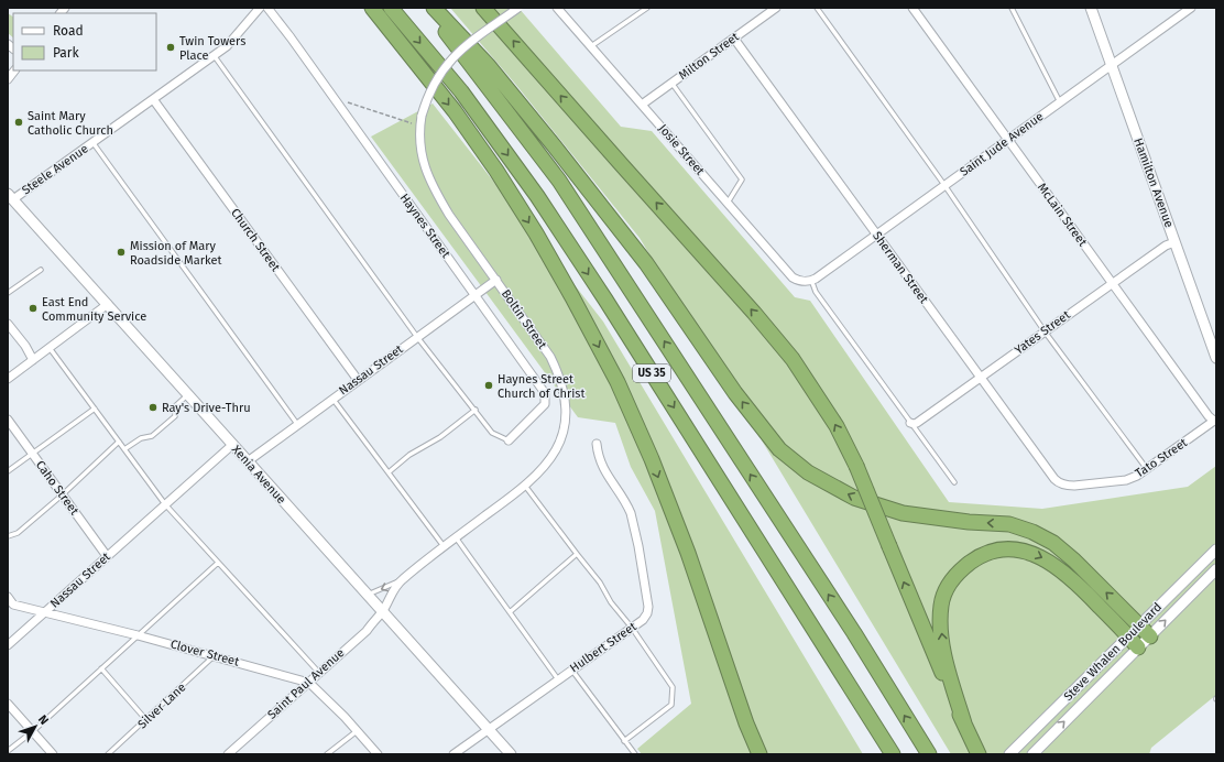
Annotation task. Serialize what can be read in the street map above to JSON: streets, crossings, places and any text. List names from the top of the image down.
{
  "streets": {
    "highway": ["US 35"],
    "street": [
      "Milton Street",
      "Saint Jude Avenue",
      "Josie Street",
      "Steele Avenue",
      "Hamilton Avenue",
      "McLain Street",
      "Haynes Street",
      "Church Street",
      "Sherman Street",
      "Boltin Street",
      "Yates Street",
      "Nassau Street",
      "Tato Street",
      "Xenia Avenue",
      "Caho Street",
      "Hulbert Street",
      "Steve Whalen Boulevard",
      "Clover Street",
      "Saint Paul Avenue"
    ],
    "lane": ["Silver Lane"]
  },
  "crossings": [
    ["Milton Street", "Josie Street"],
    ["Milton Street", "Sherman Street"],
    ["Saint Jude Avenue", "Josie Street"],
    ["Saint Jude Avenue", "Hamilton Avenue"],
    ["Saint Jude Avenue", "McLain Street"],
    ["Saint Jude Avenue", "Sherman Street"],
    ["Steele Avenue", "Church Street"],
    ["Steele Avenue", "Xenia Avenue"],
    ["Hamilton Avenue", "Yates Street"],
    ["McLain Street", "Yates Street"],
    ["McLain Street", "Tato Street"],
    ["Haynes Street", "Nassau Street"],
    ["Church Street", "Nassau Street"],
    ["Sherman Street", "Yates Street"],
    ["Sherman Street", "Tato Street"],
    ["Boltin Street", "Nassau Street"],
    ["Boltin Street", "Xenia Avenue"],
    ["Boltin Street", "Saint Paul Avenue"],
    ["Nassau Street", "Xenia Avenue"],
    ["Nassau Street", "Caho Street"],
    ["Nassau Street", "Clover Street"],
    ["Xenia Avenue", "Hulbert Street"],
    ["Xenia Avenue", "Saint Paul Avenue"],
    ["Clover Street", "Saint Paul Avenue"],
    ["Clover Street", "Silver Lane"]
  ],
  "places": [
    "Twin Towers Place",
    "Saint Mary Catholic Church",
    "Mission of Mary Roadside Market",
    "East End Community Service",
    "Haynes Street Church of Christ",
    "Ray's Drive-Thru"
  ],
  "legend": ["Road", "Park"],
  "north": "top right"
}
